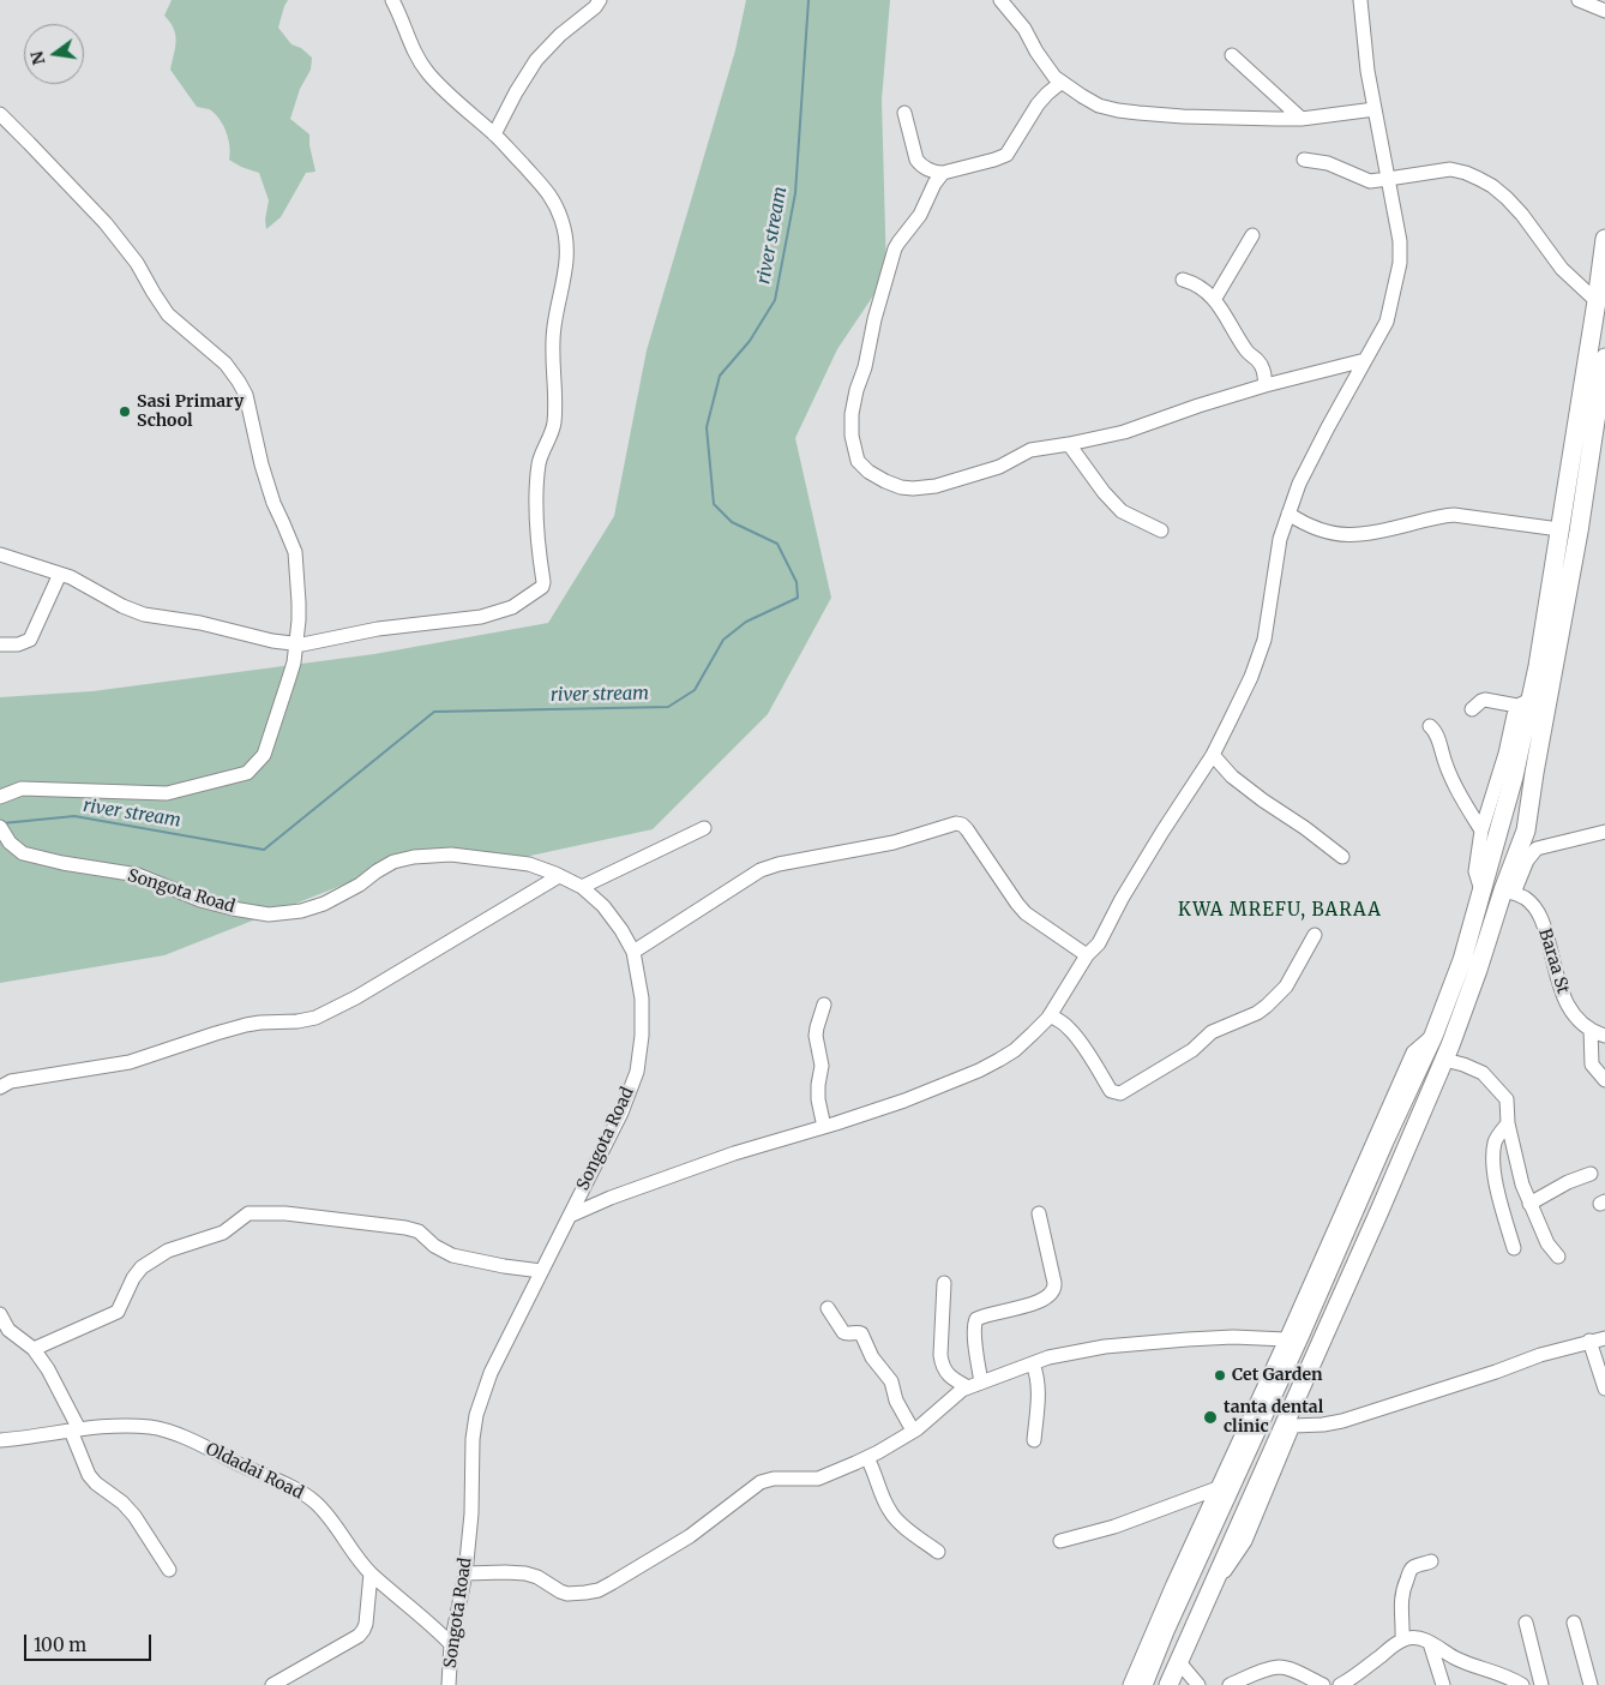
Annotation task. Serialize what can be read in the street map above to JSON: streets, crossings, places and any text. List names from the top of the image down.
{
  "streets": {
    "street": ["Songota Road", "Baraa St", "Oldadai Road"]
  },
  "crossings": [
    ["Songota Road", "Oldadai Road"]
  ],
  "districts": ["KWA MREFU, BARAA"],
  "water": ["river stream"],
  "places": ["Sasi Primary School", "Cet Garden", "tanta dental clinic"],
  "scale_bar": "100 m",
  "north": "left"
}
